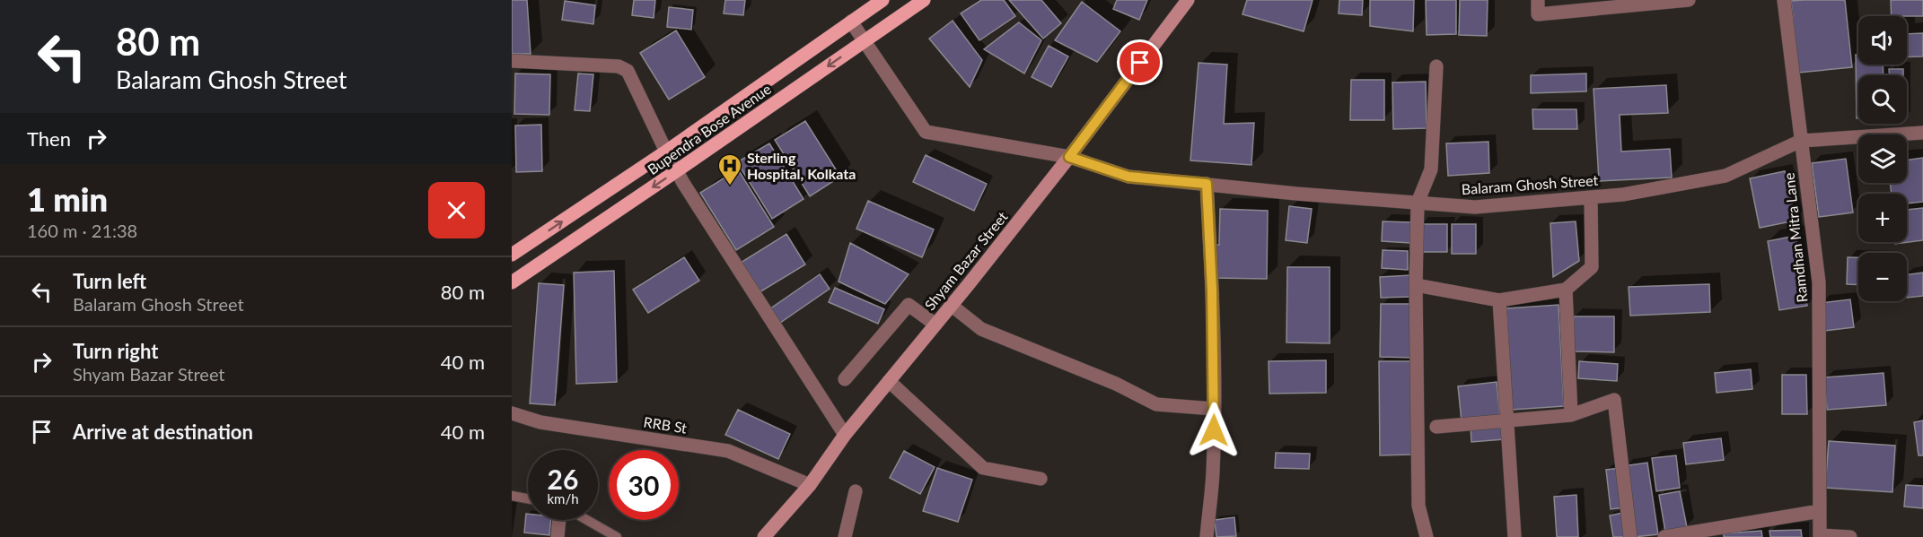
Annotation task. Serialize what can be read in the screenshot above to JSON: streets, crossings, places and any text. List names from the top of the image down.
{
  "streets": {
    "main road": ["Bupendra Bose Avenue"],
    "street": [
      "Balaram Ghosh Street",
      "Ramdhan Mitra Lane",
      "Shyam Bazar Street",
      "RRB St"
    ]
  },
  "crossings": [
    ["Bupendra Bose Avenue", "Balaram Ghosh Street"],
    ["Balaram Ghosh Street", "Ramdhan Mitra Lane"],
    ["Balaram Ghosh Street", "Shyam Bazar Street"],
    ["Shyam Bazar Street", "RRB St"]
  ],
  "places": {
    "hospital": ["Sterling Hospital, Kolkata"]
  },
  "page": {
    "turn": ["80 m", "Balaram Ghosh Street"],
    "map_buttons": ["+", "−"],
    "then": "Then",
    "heading": ["1 min", "160 m · 21:38"],
    "list": [
      {
        "name": "Turn left",
        "note": "Balaram Ghosh Street",
        "value": "80 m"
      },
      {
        "name": "Turn right",
        "note": "Shyam Bazar Street",
        "value": "40 m"
      },
      {
        "name": "Arrive at destination",
        "value": "40 m"
      }
    ],
    "speed": "26 km/h",
    "limit": "30"
  }
}
